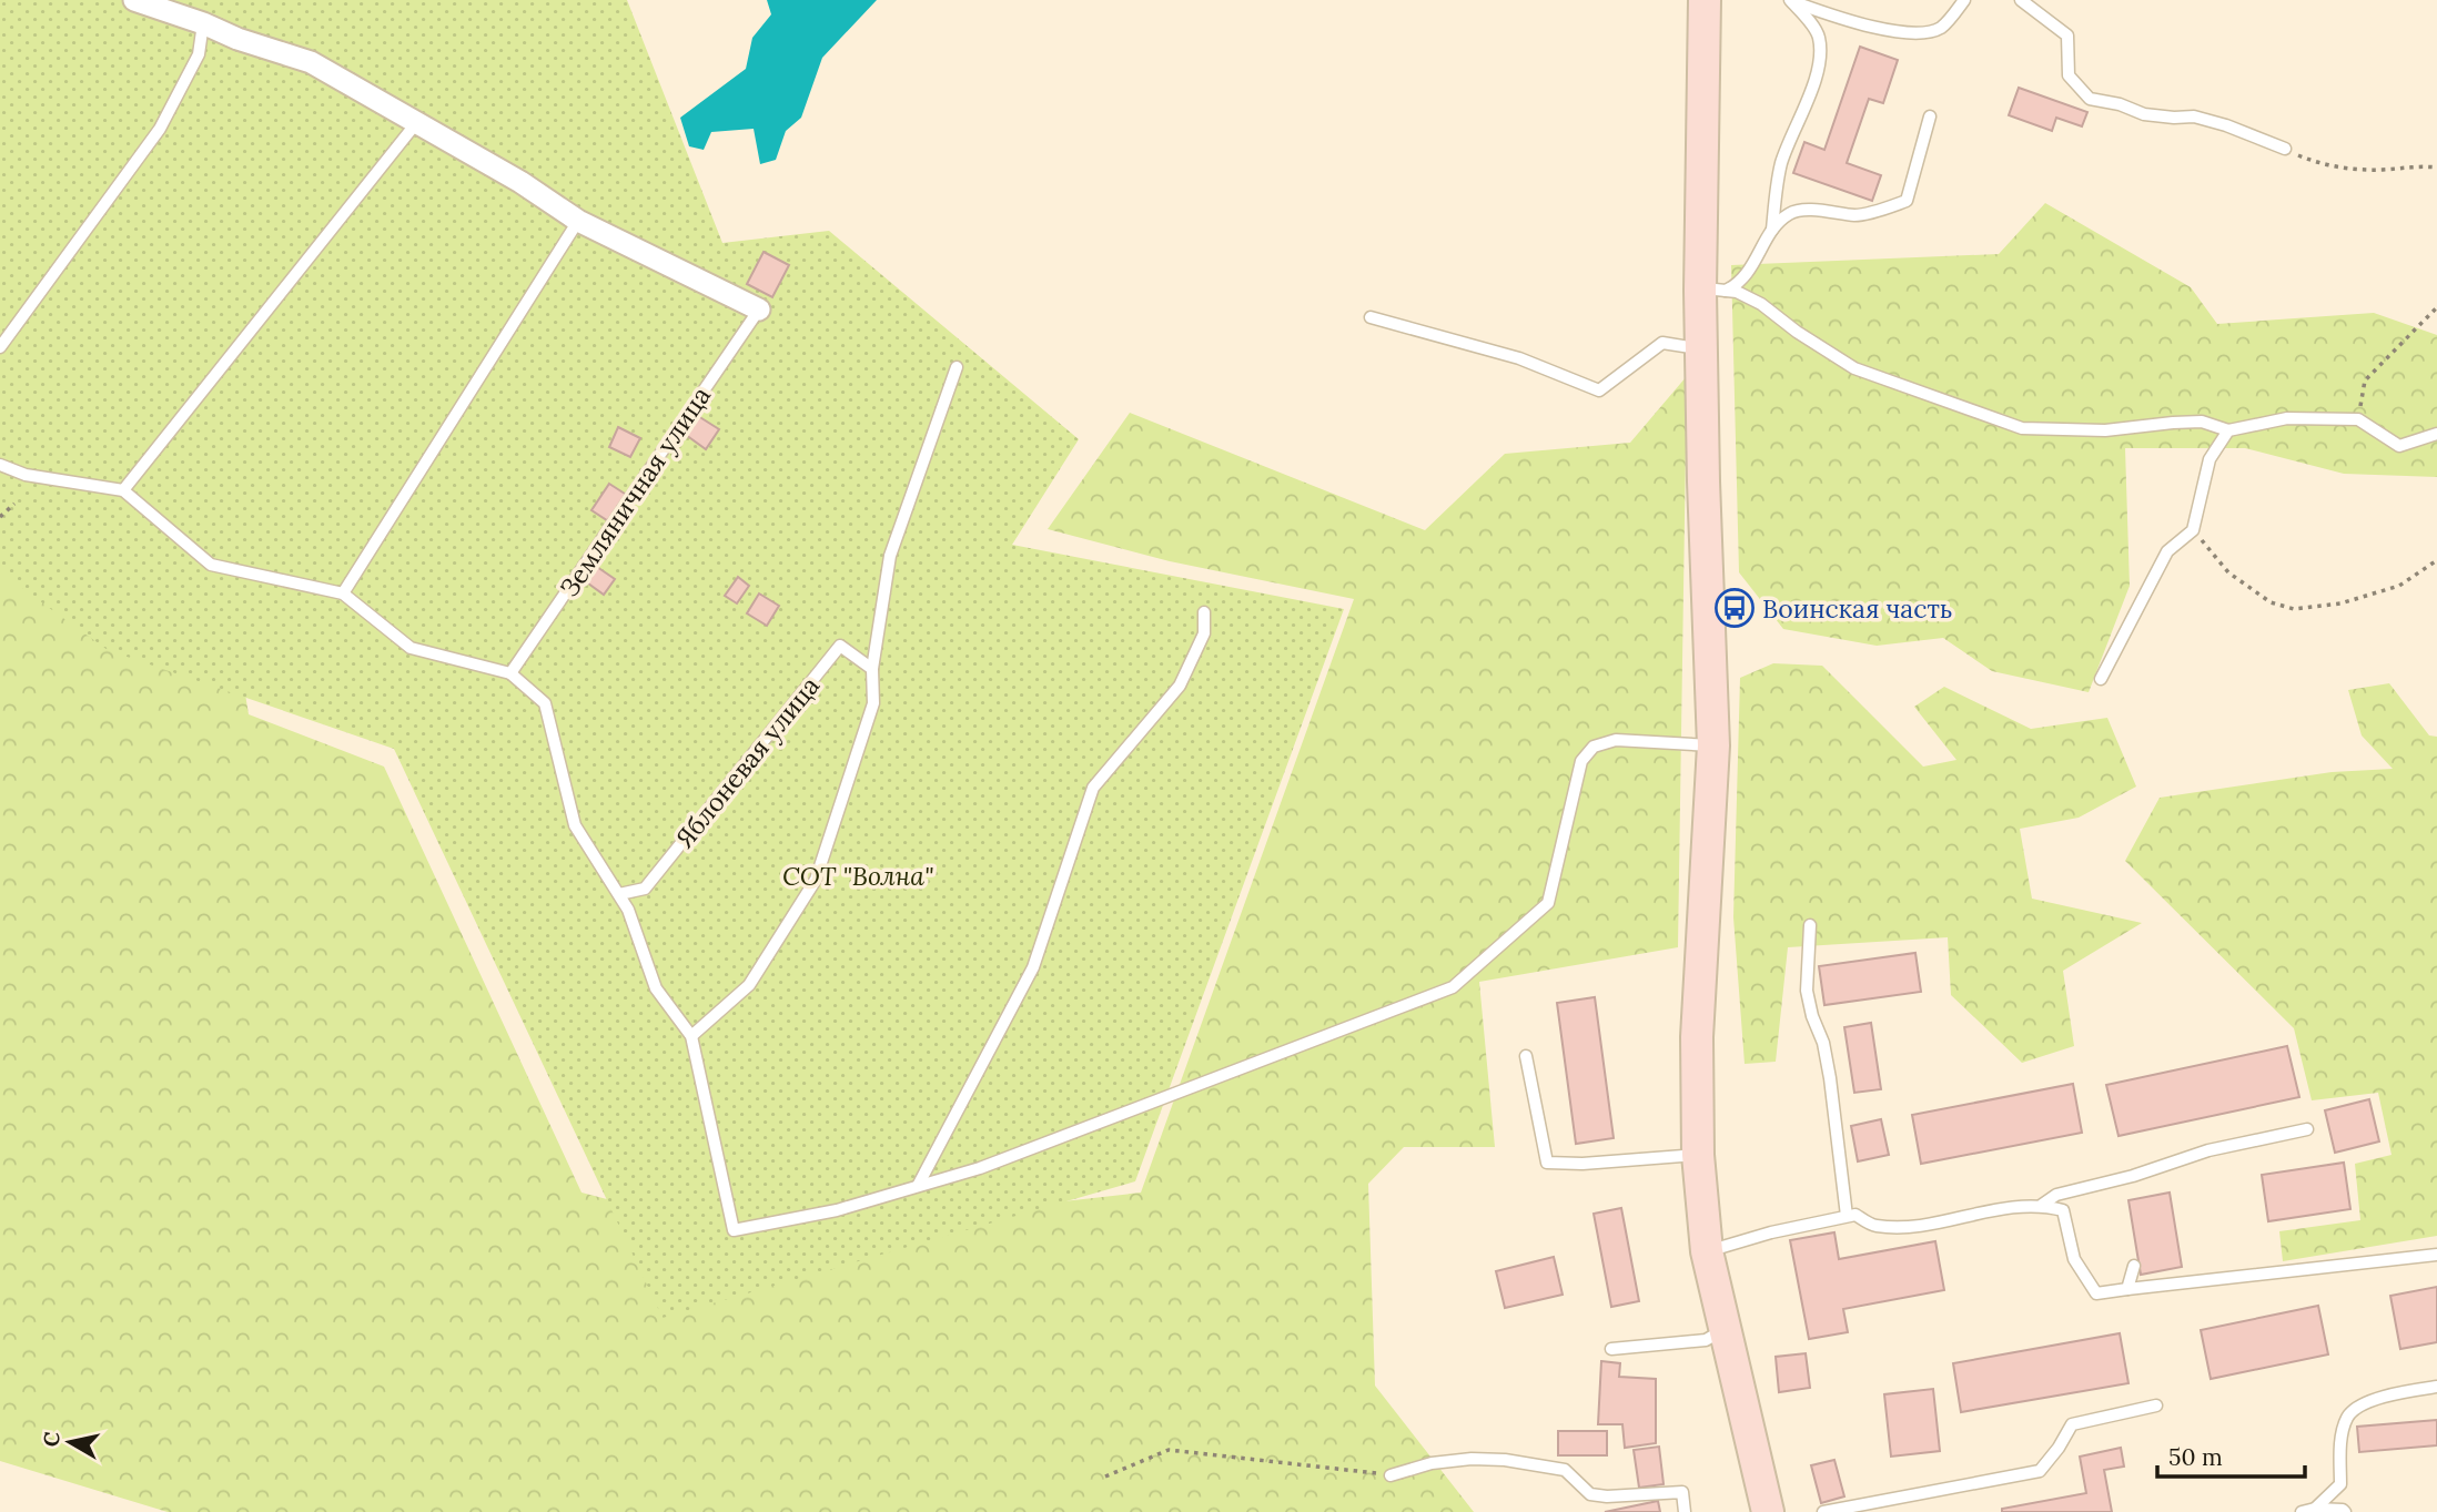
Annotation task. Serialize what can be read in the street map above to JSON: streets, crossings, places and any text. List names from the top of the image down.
{
  "streets": {
    "lane": ["Земляничная улица", "Яблоневая улица"]
  },
  "parks": ["СОТ \"Волна\""],
  "places": {
    "bus stop": ["Воинская часть"]
  },
  "scale_bar": "50 m",
  "north": "left"
}
